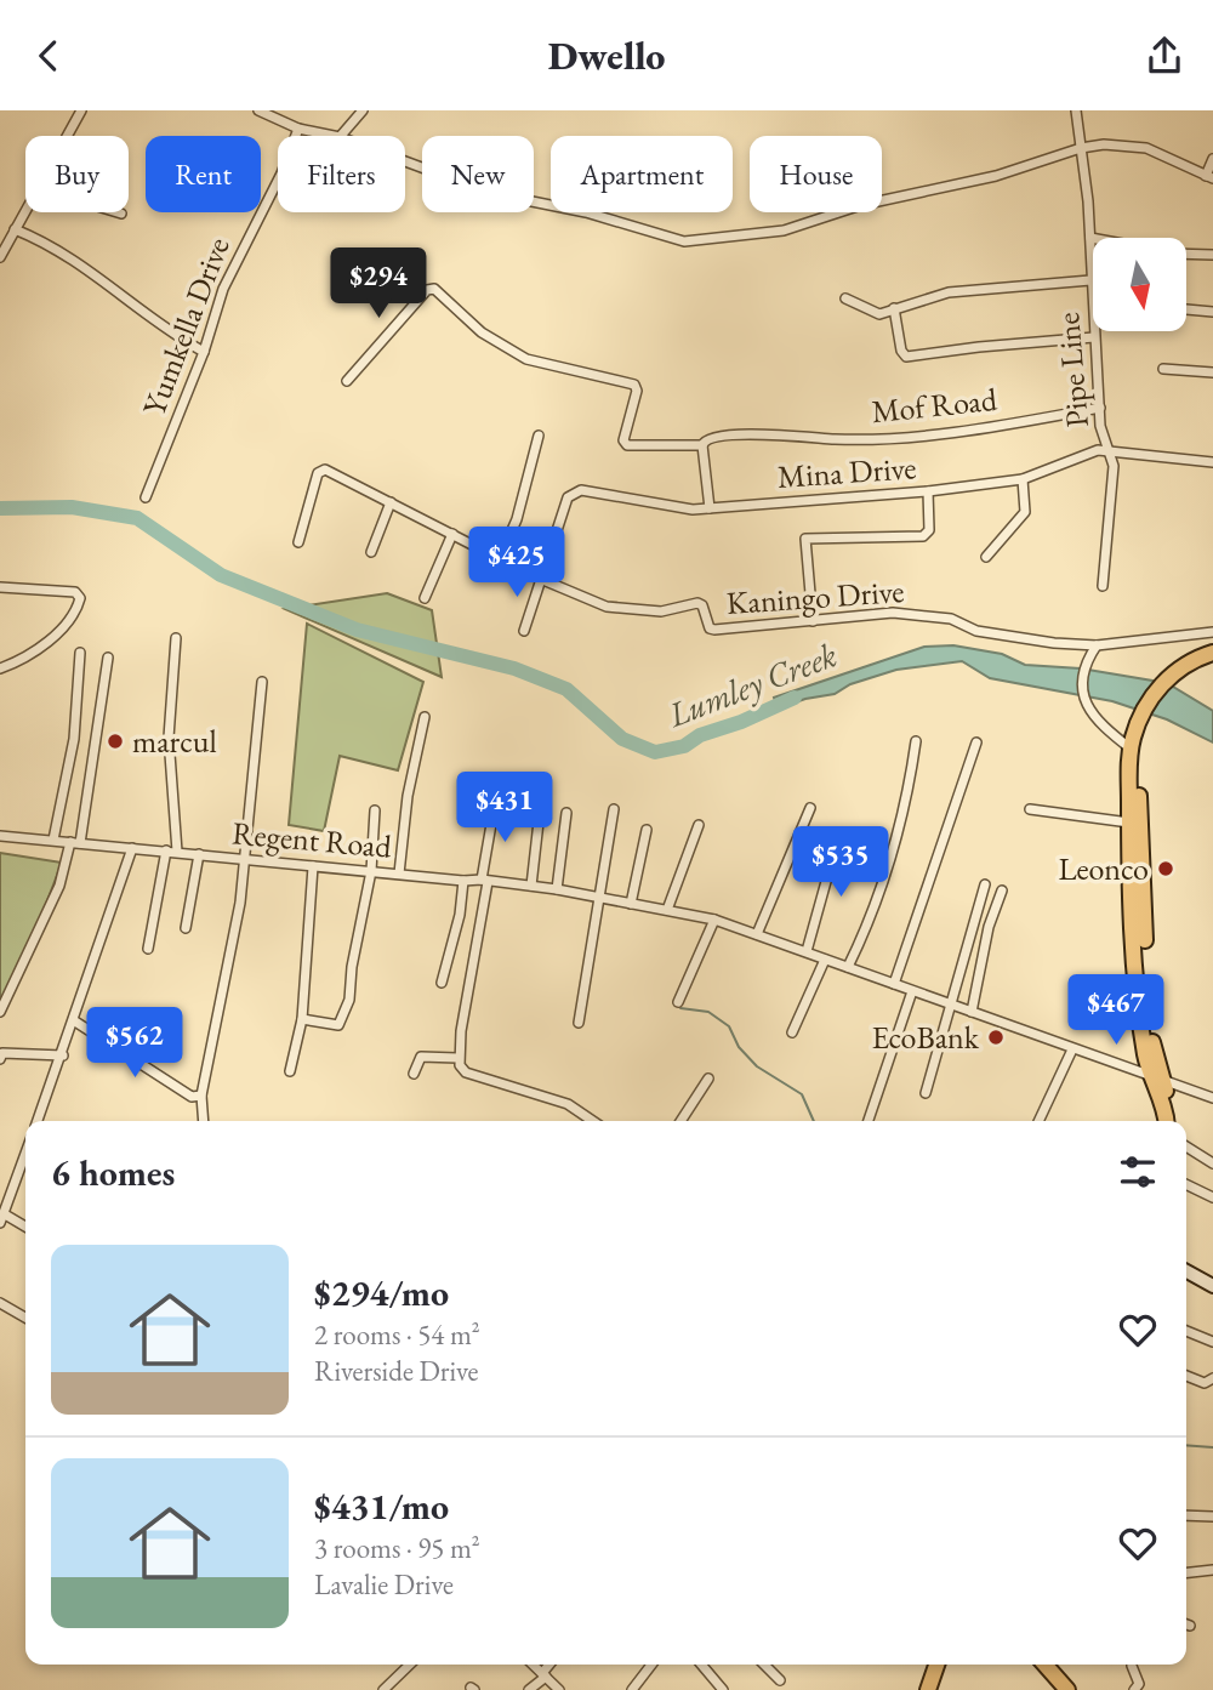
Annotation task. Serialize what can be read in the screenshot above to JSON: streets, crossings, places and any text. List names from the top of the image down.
{
  "streets": {
    "street": [
      "Yumkella Drive",
      "Pipe Line",
      "Mof Road",
      "Mina Drive",
      "Kaningo Drive",
      "Regent Road"
    ]
  },
  "crossings": [
    ["Pipe Line", "Mof Road"],
    ["Pipe Line", "Mina Drive"],
    ["Mina Drive", "Kaningo Drive"]
  ],
  "water": ["Lumley Creek"],
  "places": ["marcul", "Leonco", "EcoBank"],
  "north": "bottom",
  "page": {
    "header": "Dwello",
    "chip": [
      "Buy",
      "Rent",
      "Filters",
      "New",
      "Apartment",
      "House"
    ],
    "price": [
      "$294",
      "$425",
      "$431",
      "$535",
      "$467",
      "$562"
    ],
    "heading": "6 homes",
    "list": [
      {
        "name": "$294/mo",
        "note": "2 rooms · 54 m² · Riverside Drive"
      },
      {
        "name": "$431/mo",
        "note": "3 rooms · 95 m² · Lavalie Drive"
      }
    ]
  }
}
